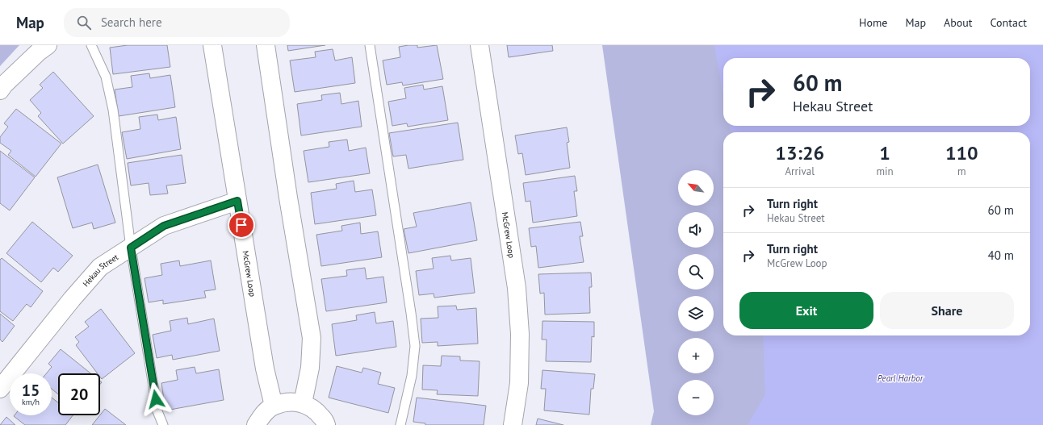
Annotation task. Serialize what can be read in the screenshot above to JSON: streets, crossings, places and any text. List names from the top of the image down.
{
  "streets": {
    "street": ["McGrew Loop", "Hekau Street"]
  },
  "crossings": [
    ["McGrew Loop", "Hekau Street"]
  ],
  "water": ["Pearl Harbor"],
  "north": "top left",
  "page": {
    "header": "Map",
    "search": "Search here",
    "nav": [
      "Home",
      "Map",
      "About",
      "Contact"
    ],
    "turn": ["60 m", "Hekau Street"],
    "eta": [
      "13:26",
      "Arrival",
      "1",
      "min",
      "110",
      "m"
    ],
    "map_buttons": ["+", "−"],
    "list": [
      {
        "name": "Turn right",
        "note": "Hekau Street",
        "value": "60 m"
      },
      {
        "name": "Turn right",
        "note": "McGrew Loop",
        "value": "40 m"
      }
    ],
    "buttons": ["Exit", "Share"],
    "speed": "15 km/h",
    "limit": "20"
  }
}
